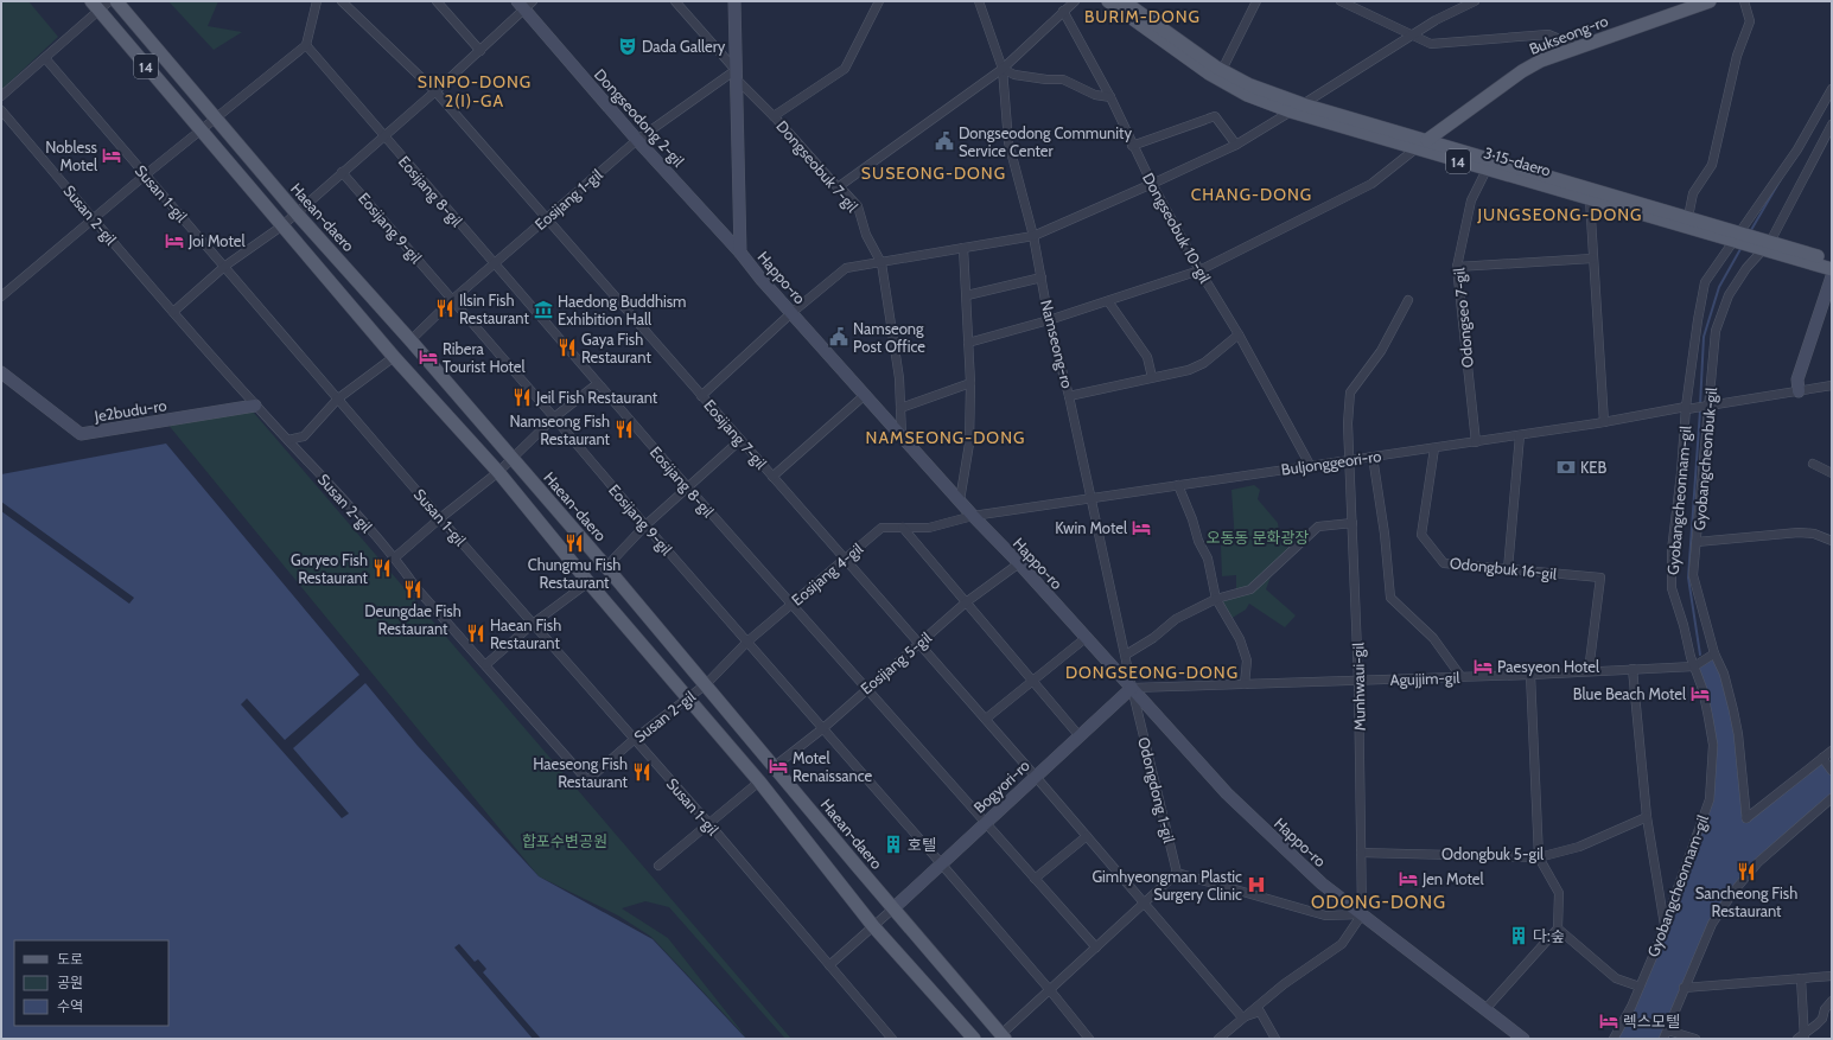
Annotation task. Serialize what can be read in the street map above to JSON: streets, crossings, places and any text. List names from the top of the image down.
{
  "streets": {
    "main road": [
      "Bukseong-ro",
      "14",
      "Dongseodong 2-gil",
      "3·15-daero",
      "Haean-daero",
      "Happo-ro",
      "Je2budu-ro",
      "Bogyori-ro"
    ],
    "street": [
      "Dongseobuk 7-gil",
      "Eosijang 8-gil",
      "Susan 1-gil",
      "Eosijang 1-gil",
      "Susan 2-gil",
      "Eosijang 9-gil",
      "Dongseobuk 10-gil",
      "Odongseo 7-gil",
      "Namseong-ro",
      "Eosijang 7-gil",
      "Gyobangcheonbuk-gil",
      "Buljonggeori-ro",
      "Gyobangcheonnam-gil",
      "Odongbuk 16-gil",
      "Eosijang 4-gil",
      "Eosijang 5-gil",
      "Agujjim-gil",
      "Munhwaui-gil",
      "Odongdong 1-gil",
      "Odongbuk 5-gil"
    ]
  },
  "crossings": [
    ["Bukseong-ro", "3·15-daero"],
    ["Dongseodong 2-gil", "Eosijang 1-gil"],
    ["Dongseodong 2-gil", "Happo-ro"],
    ["3·15-daero", "Odongseo 7-gil"],
    ["3·15-daero", "Gyobangcheonbuk-gil"],
    ["3·15-daero", "Gyobangcheonnam-gil"],
    ["Dongseobuk 7-gil", "Eosijang 1-gil"],
    ["Dongseobuk 7-gil", "Happo-ro"],
    ["Eosijang 8-gil", "Eosijang 1-gil"],
    ["Eosijang 8-gil", "Eosijang 4-gil"],
    ["Eosijang 8-gil", "Eosijang 5-gil"],
    ["Eosijang 8-gil", "Bogyori-ro"],
    ["Susan 1-gil", "Susan 2-gil"],
    ["Eosijang 1-gil", "Haean-daero"],
    ["Eosijang 1-gil", "Eosijang 9-gil"],
    ["Eosijang 1-gil", "Happo-ro"],
    ["Eosijang 1-gil", "Eosijang 7-gil"],
    ["Susan 2-gil", "Haean-daero"],
    ["Susan 2-gil", "Je2budu-ro"],
    ["Susan 2-gil", "Eosijang 4-gil"],
    ["Haean-daero", "Eosijang 4-gil"],
    ["Haean-daero", "Eosijang 5-gil"],
    ["Haean-daero", "Bogyori-ro"],
    ["Eosijang 9-gil", "Eosijang 4-gil"],
    ["Eosijang 9-gil", "Eosijang 5-gil"],
    ["Eosijang 9-gil", "Bogyori-ro"],
    ["Dongseobuk 10-gil", "Buljonggeori-ro"],
    ["Happo-ro", "Namseong-ro"],
    ["Happo-ro", "Buljonggeori-ro"],
    ["Happo-ro", "Eosijang 4-gil"],
    ["Happo-ro", "Eosijang 5-gil"],
    ["Happo-ro", "Agujjim-gil"],
    ["Happo-ro", "Munhwaui-gil"],
    ["Happo-ro", "Bogyori-ro"],
    ["Happo-ro", "Odongdong 1-gil"],
    ["Odongseo 7-gil", "Buljonggeori-ro"],
    ["Namseong-ro", "Buljonggeori-ro"],
    ["Namseong-ro", "Agujjim-gil"],
    ["Namseong-ro", "Bogyori-ro"],
    ["Namseong-ro", "Odongdong 1-gil"],
    ["Eosijang 7-gil", "Eosijang 4-gil"],
    ["Eosijang 7-gil", "Eosijang 5-gil"],
    ["Eosijang 7-gil", "Bogyori-ro"],
    ["Gyobangcheonbuk-gil", "Buljonggeori-ro"],
    ["Buljonggeori-ro", "Gyobangcheonnam-gil"],
    ["Buljonggeori-ro", "Odongbuk 16-gil"],
    ["Buljonggeori-ro", "Eosijang 4-gil"],
    ["Buljonggeori-ro", "Munhwaui-gil"],
    ["Gyobangcheonnam-gil", "Agujjim-gil"],
    ["Odongbuk 16-gil", "Agujjim-gil"],
    ["Agujjim-gil", "Munhwaui-gil"],
    ["Agujjim-gil", "Bogyori-ro"],
    ["Agujjim-gil", "Odongdong 1-gil"],
    ["Munhwaui-gil", "Odongbuk 5-gil"],
    ["Bogyori-ro", "Odongdong 1-gil"]
  ],
  "districts": [
    "BURIM-DONG",
    "SINPO-DONG 2(I)-GA",
    "SUSEONG-DONG",
    "CHANG-DONG",
    "JUNGSEONG-DONG",
    "NAMSEONG-DONG",
    "DONGSEONG-DONG",
    "ODONG-DONG"
  ],
  "parks": ["오동동 문화광장", "합포수변공원"],
  "places": {
    "theatre": ["Dada Gallery"],
    "public building": ["Dongseodong Community Service Center", "Namseong Post Office"],
    "hotel": [
      "Nobless Motel",
      "Joi Motel",
      "Ribera Tourist Hotel",
      "Kwin Motel",
      "Paesyeon Hotel",
      "Blue Beach Motel",
      "Motel Renaissance",
      "Jen Motel",
      "렉스모텔"
    ],
    "restaurant": [
      "Ilsin Fish Restaurant",
      "Gaya Fish Restaurant",
      "Jeil Fish Restaurant",
      "Namseong Fish Restaurant",
      "Chungmu Fish Restaurant",
      "Goryeo Fish Restaurant",
      "Deungdae Fish Restaurant",
      "Haean Fish Restaurant",
      "Haeseong Fish Restaurant",
      "Sancheong Fish Restaurant"
    ],
    "museum": ["Haedong Buddhism Exhibition Hall"],
    "bank": ["KEB"],
    "building": ["호텔", "다:숲"],
    "hospital": ["Gimhyeongman Plastic Surgery Clinic"]
  },
  "legend": ["도로", "공원", "수역"]
}
